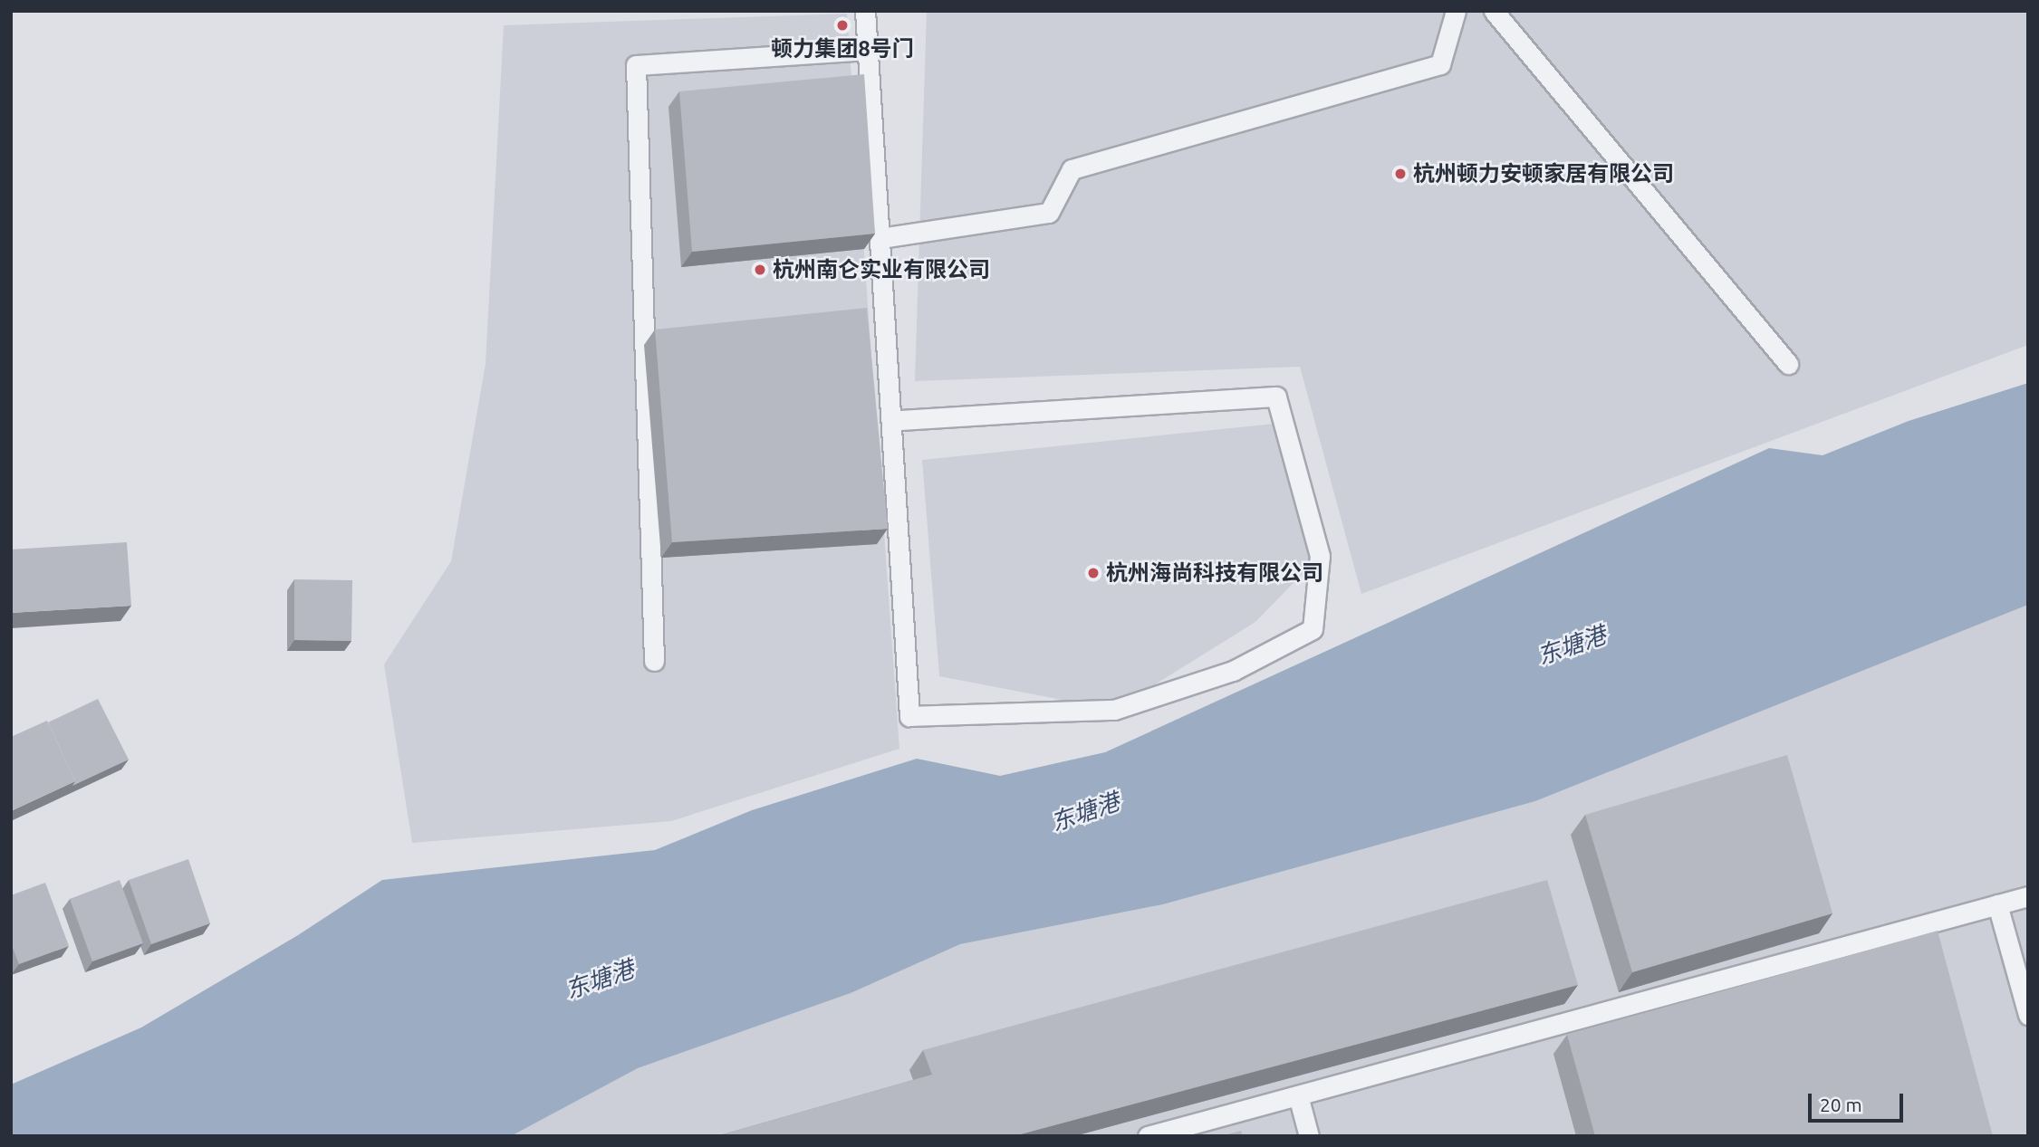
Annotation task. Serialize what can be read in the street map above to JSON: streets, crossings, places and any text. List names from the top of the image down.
{
  "water": ["东塘港"],
  "places": [
    "顿力集团8号门",
    "杭州顿力安顿家居有限公司",
    "杭州南仑实业有限公司",
    "杭州海尚科技有限公司"
  ],
  "scale_bar": "20 m"
}
